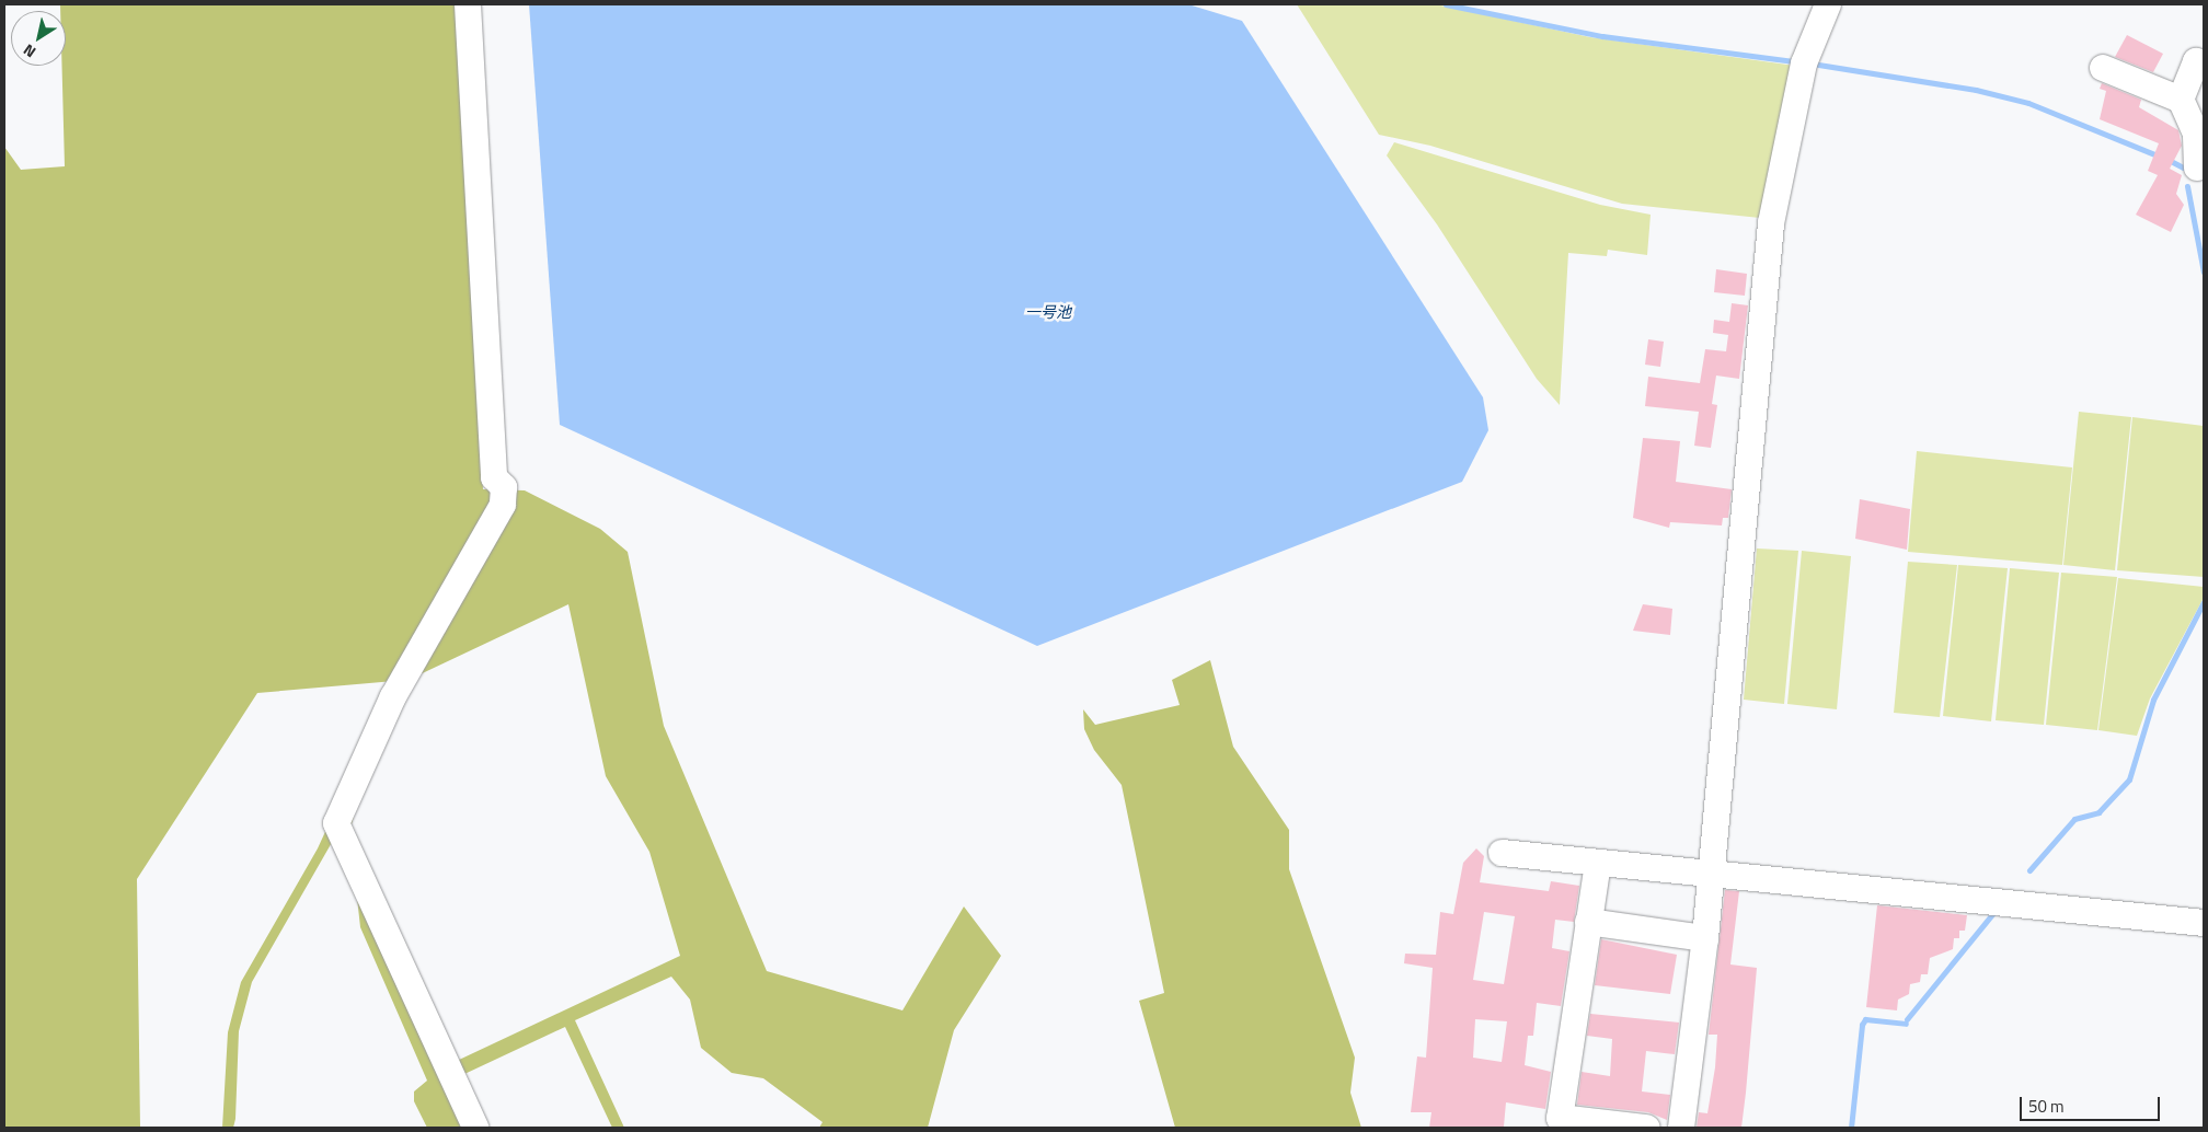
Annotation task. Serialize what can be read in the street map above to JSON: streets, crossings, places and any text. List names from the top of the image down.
{
  "water": ["一号池"],
  "scale_bar": "50 m",
  "north": "bottom left"
}
